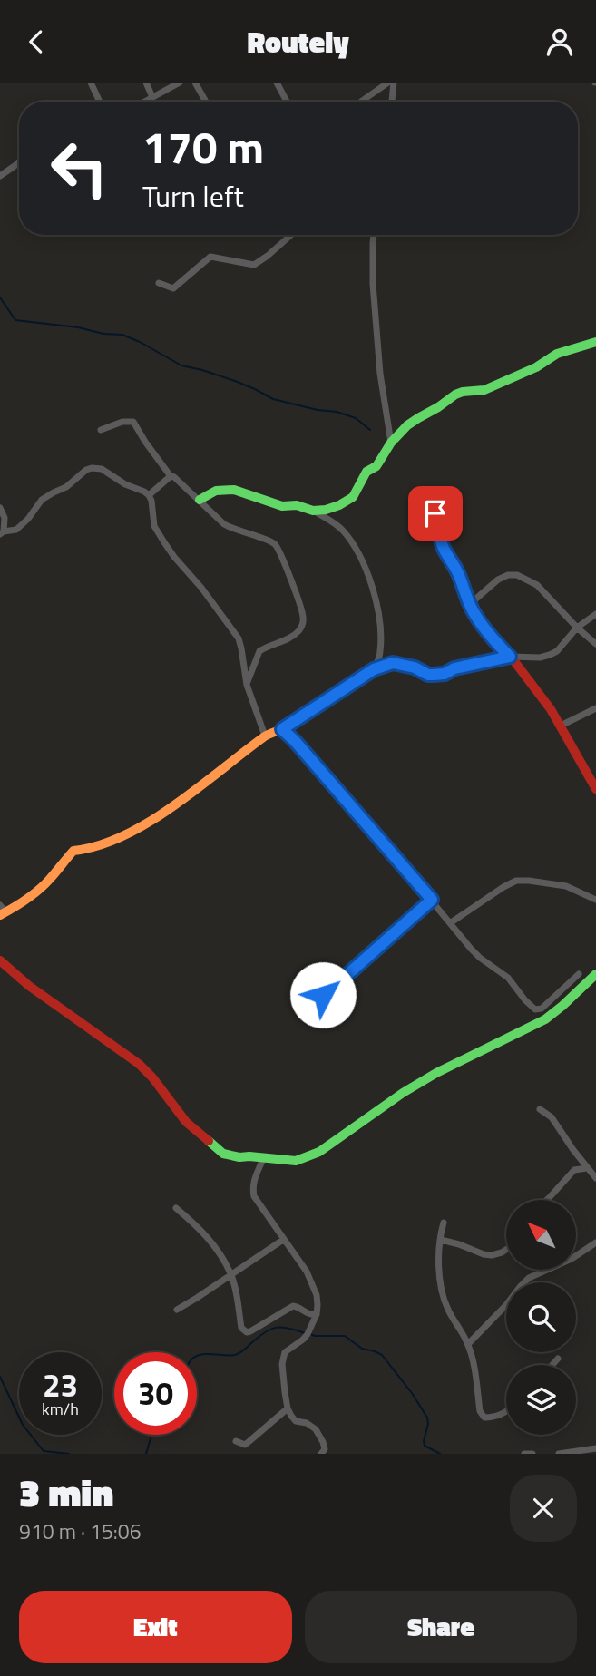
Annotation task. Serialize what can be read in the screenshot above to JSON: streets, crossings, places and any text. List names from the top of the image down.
{
  "north": "top left",
  "page": {
    "header": "Routely",
    "turn": ["170 m", "Turn left"],
    "speed": "23 km/h",
    "limit": "30",
    "heading": ["3 min", "910 m · 15:06"],
    "buttons": ["Exit", "Share"]
  }
}
